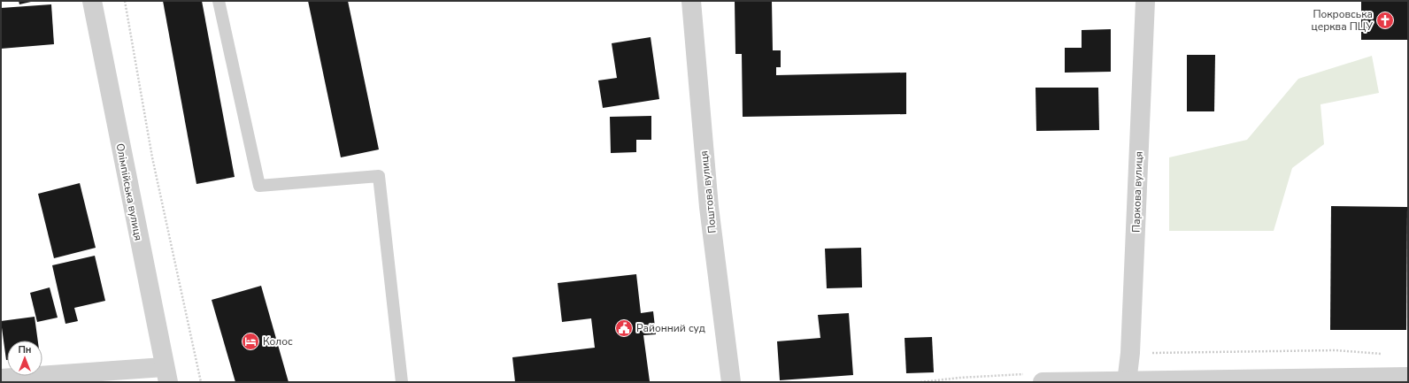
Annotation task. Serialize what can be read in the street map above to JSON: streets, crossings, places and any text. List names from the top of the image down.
{
  "streets": {
    "street": ["Олімпійська вулиця", "Поштова вулиця", "Паркова вулиця"]
  },
  "places": {
    "church": ["Покровська церква ПЦУ"],
    "public building": ["Районний суд"],
    "hotel": ["Колос"]
  },
  "north": "top"
}
